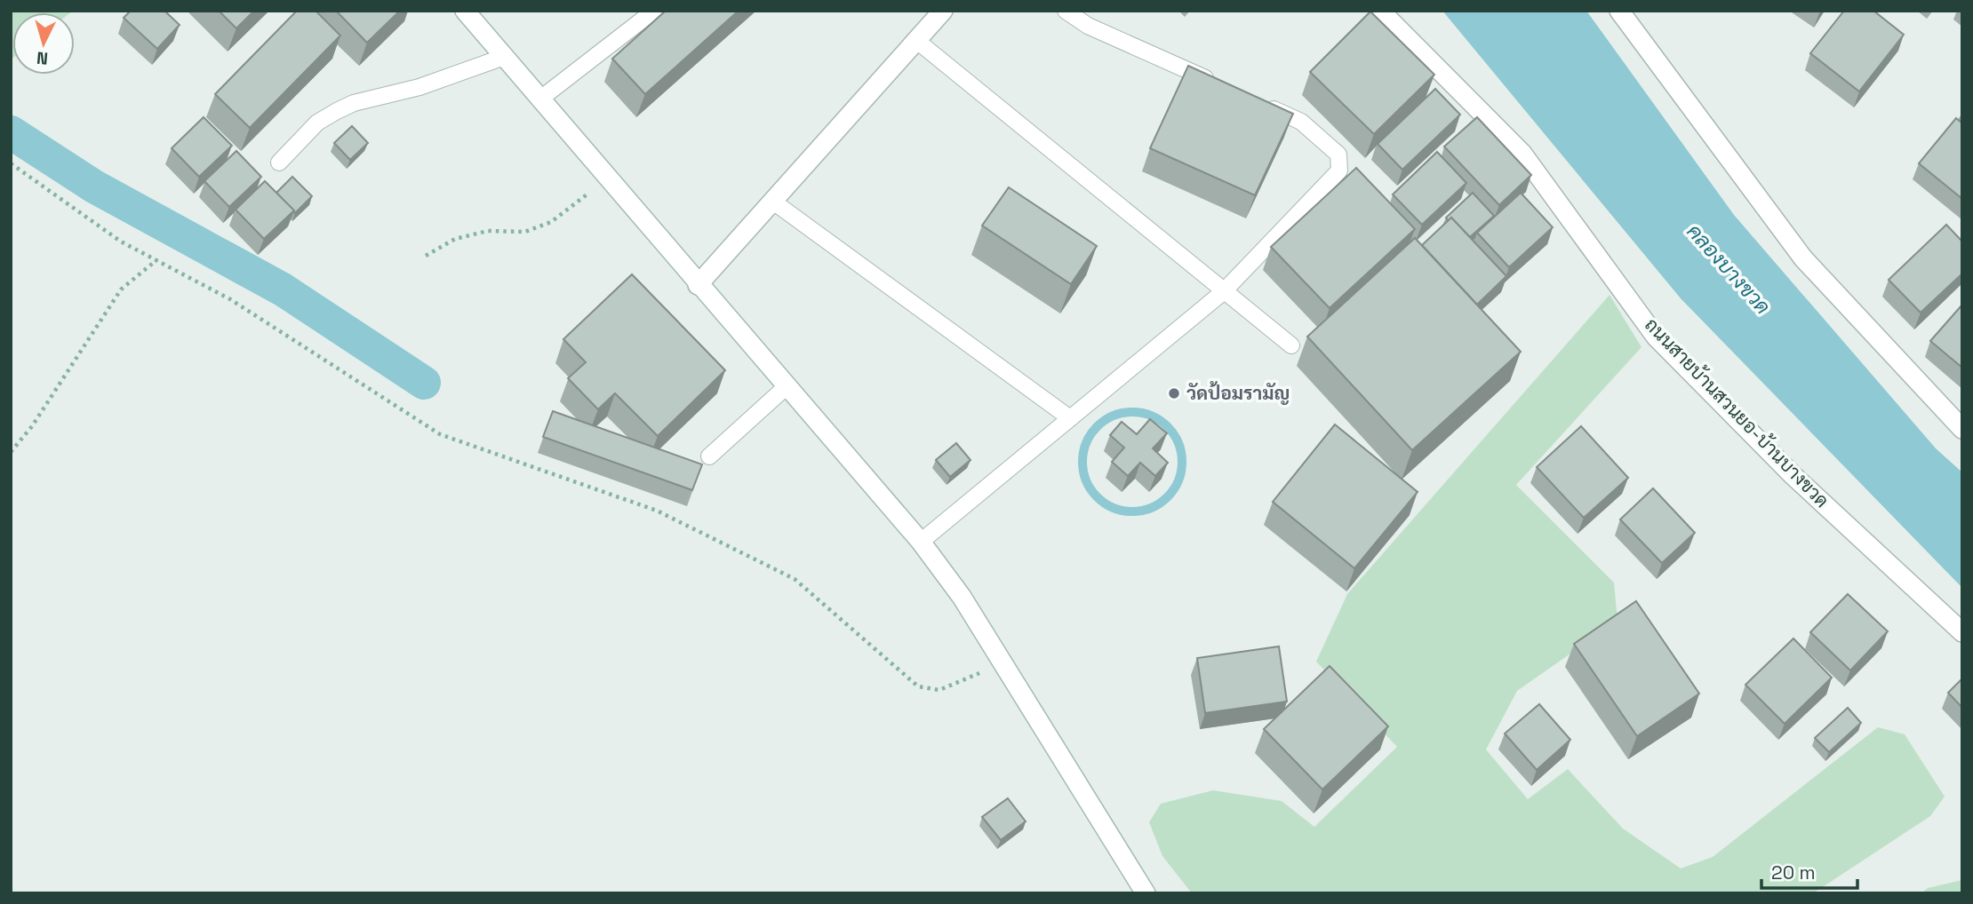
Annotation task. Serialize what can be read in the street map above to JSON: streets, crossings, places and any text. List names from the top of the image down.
{
  "streets": {
    "street": ["ถนนสายบ้านสวนยอ-บ้านบางขวด"]
  },
  "water": ["คลองบางขวด"],
  "places": ["วัดป้อมรามัญ"],
  "scale_bar": "20 m",
  "north": "bottom"
}
